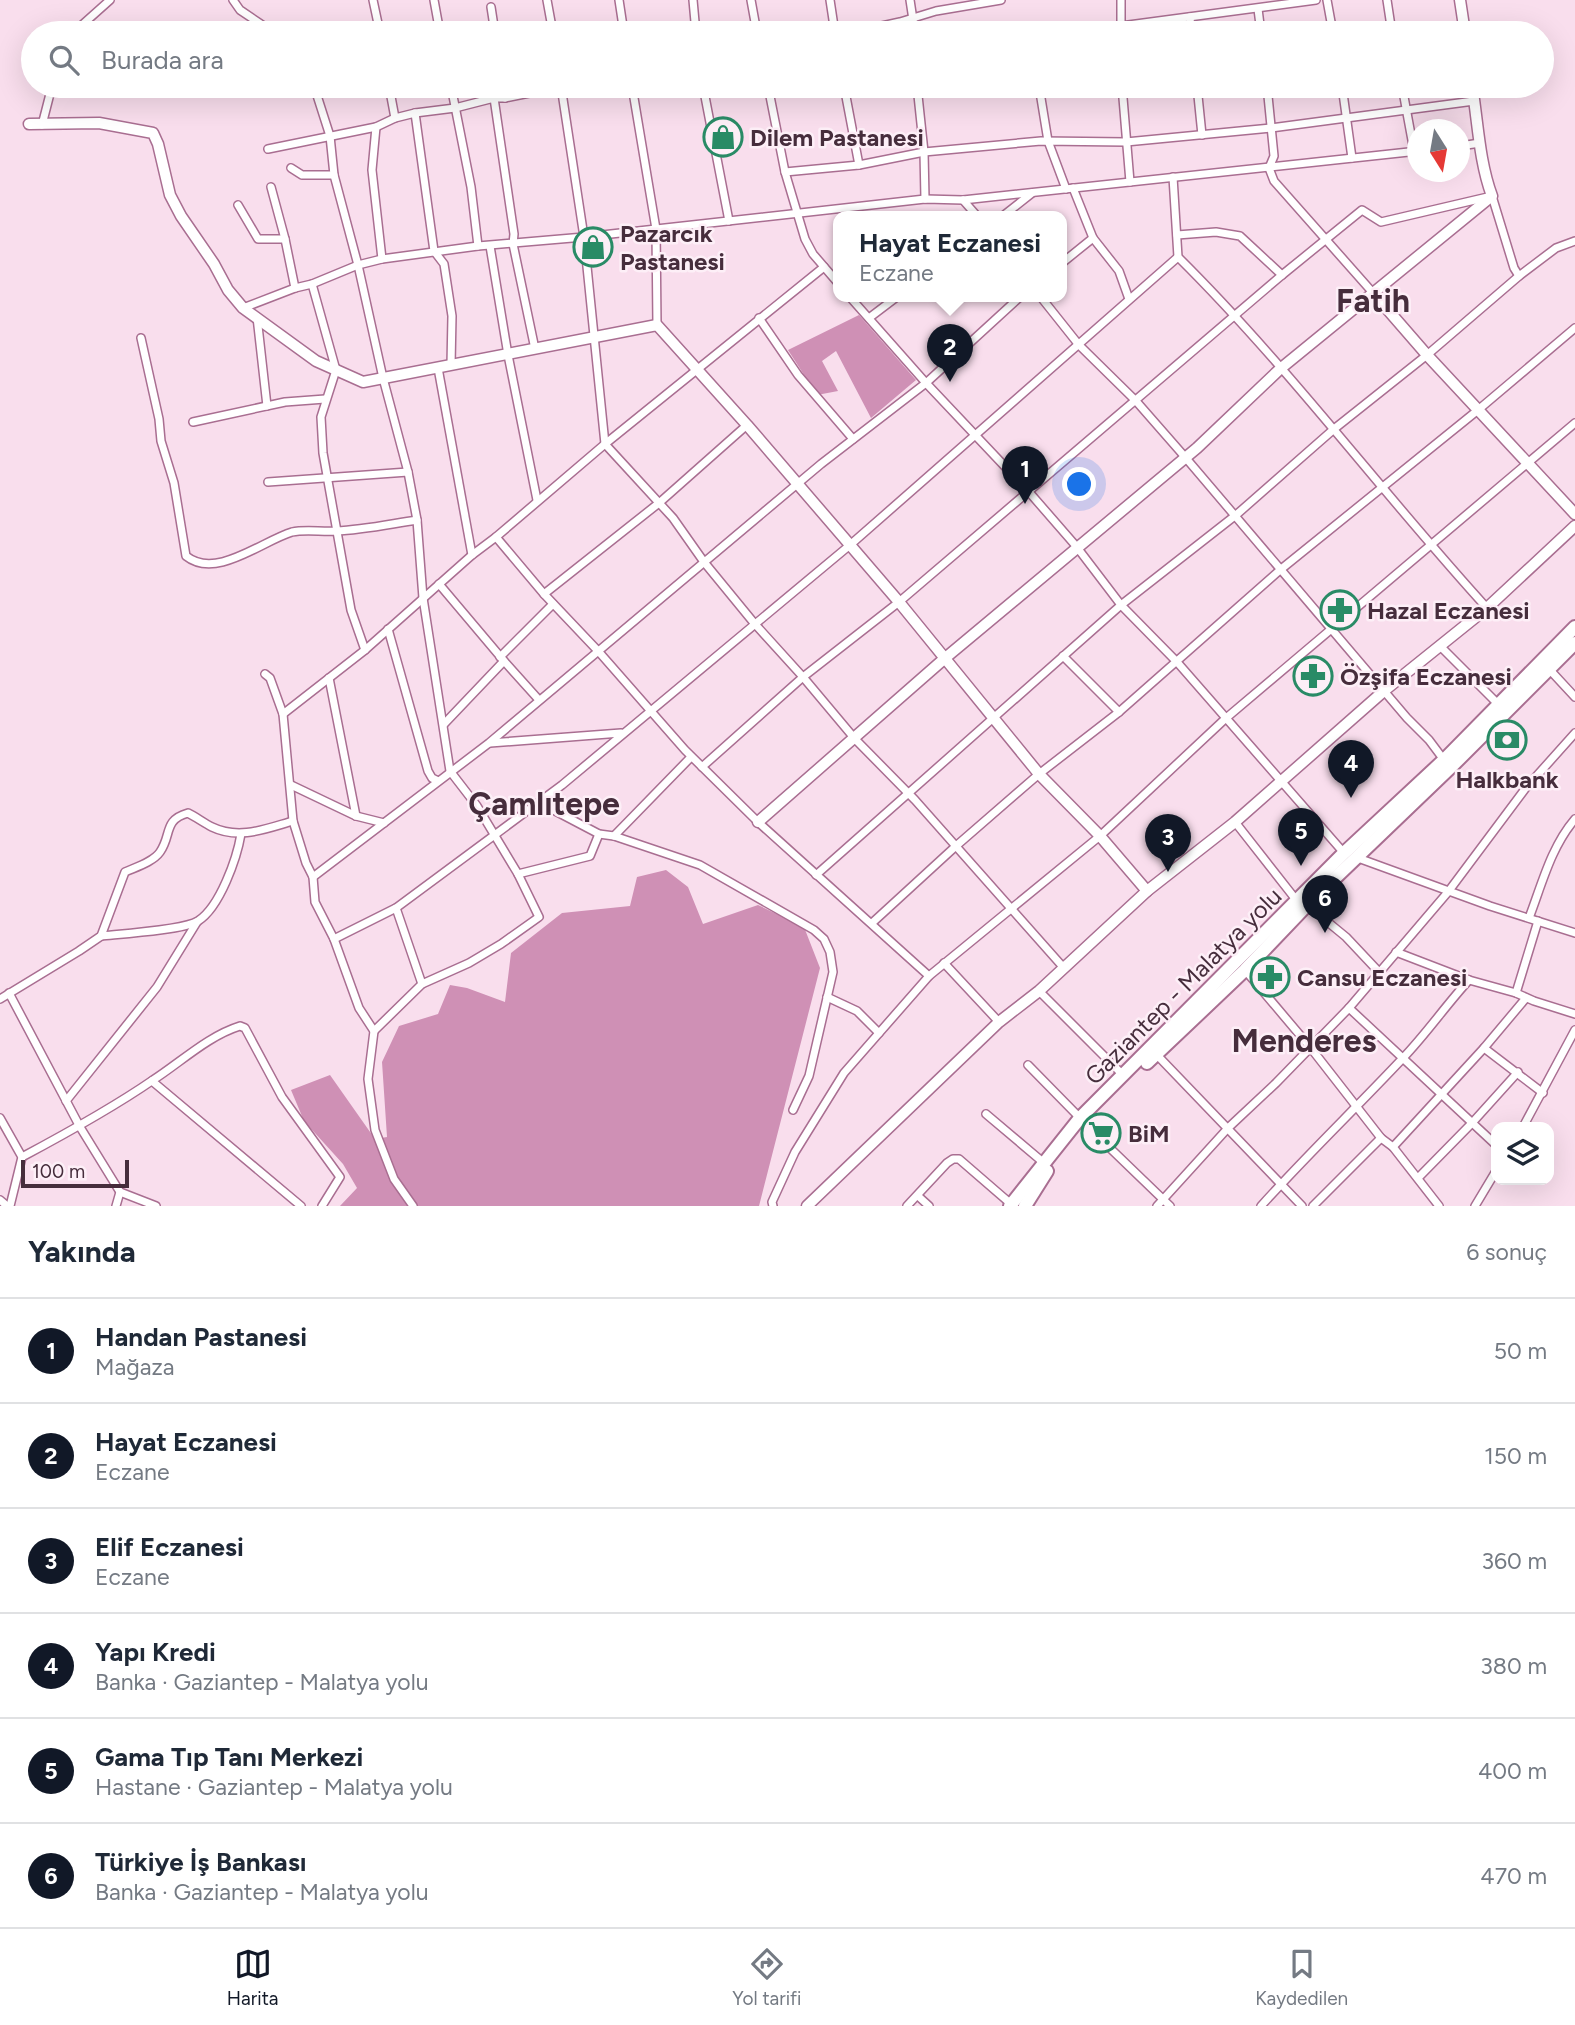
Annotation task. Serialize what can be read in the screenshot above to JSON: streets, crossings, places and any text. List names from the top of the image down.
{
  "streets": {
    "highway": ["Gaziantep - Malatya yolu"]
  },
  "districts": ["Fatih", "Çamlıtepe", "Menderes"],
  "places": {
    "shop": ["Dilem Pastanesi", "Pazarcık Pastanesi"],
    "pharmacy": ["Hazal Eczanesi", "Özşifa Eczanesi", "Cansu Eczanesi"],
    "bank": ["Halkbank"],
    "supermarket": ["BiM"]
  },
  "scale_bar": "100 m",
  "north": "bottom",
  "page": {
    "search": "Burada ara",
    "popup": ["Hayat Eczanesi", "Eczane"],
    "pins": [
      "2",
      "1",
      "4",
      "5",
      "3",
      "6"
    ],
    "scale": "100 m",
    "heading": ["Yakında", "6 sonuç"],
    "list": [
      {
        "mark": "1",
        "name": "Handan Pastanesi",
        "note": "Mağaza",
        "value": "50 m"
      },
      {
        "mark": "2",
        "name": "Hayat Eczanesi",
        "note": "Eczane",
        "value": "150 m"
      },
      {
        "mark": "3",
        "name": "Elif Eczanesi",
        "note": "Eczane",
        "value": "360 m"
      },
      {
        "mark": "4",
        "name": "Yapı Kredi",
        "note": "Banka · Gaziantep - Malatya yolu",
        "value": "380 m"
      },
      {
        "mark": "5",
        "name": "Gama Tıp Tanı Merkezi",
        "note": "Hastane · Gaziantep - Malatya yolu",
        "value": "400 m"
      },
      {
        "mark": "6",
        "name": "Türkiye İş Bankası",
        "note": "Banka · Gaziantep - Malatya yolu",
        "value": "470 m"
      }
    ],
    "nav": ["Harita", "Yol tarifi", "Kaydedilen"]
  }
}
